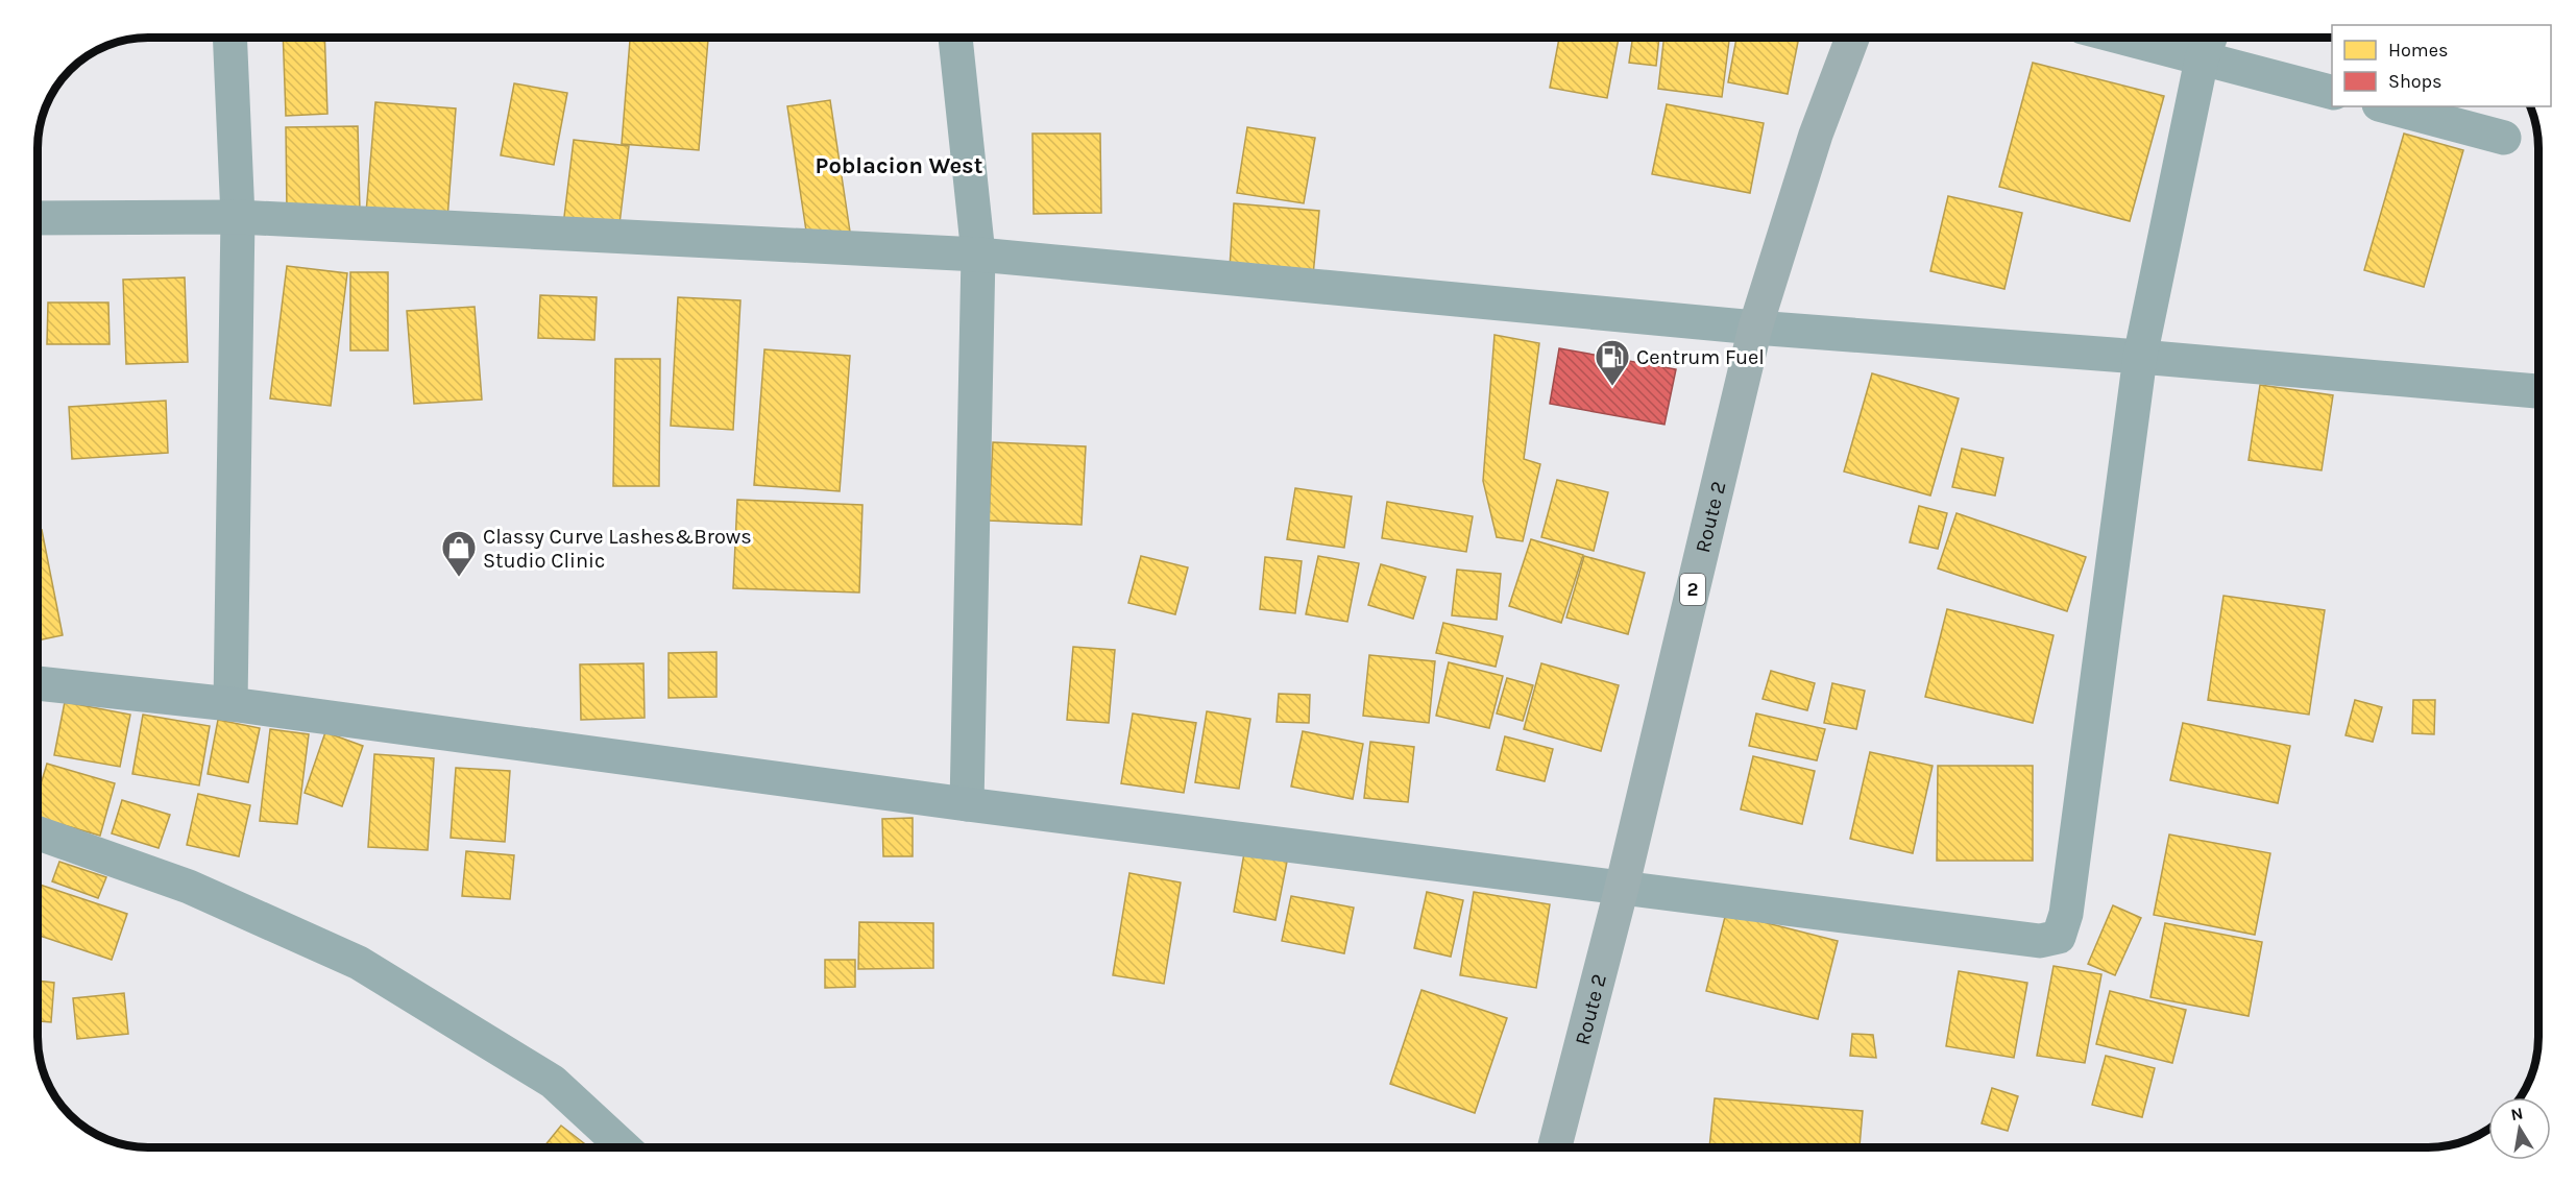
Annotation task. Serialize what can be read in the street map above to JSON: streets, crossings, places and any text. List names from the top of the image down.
{
  "streets": {
    "highway": ["Route 2", "2"]
  },
  "districts": ["Poblacion West"],
  "places": {
    "fuel station": ["Centrum Fuel"],
    "shop": ["Classy Curve Lashes&Brows Studio Clinic"]
  },
  "legend": ["Homes", "Shops"],
  "north": "top"
}
